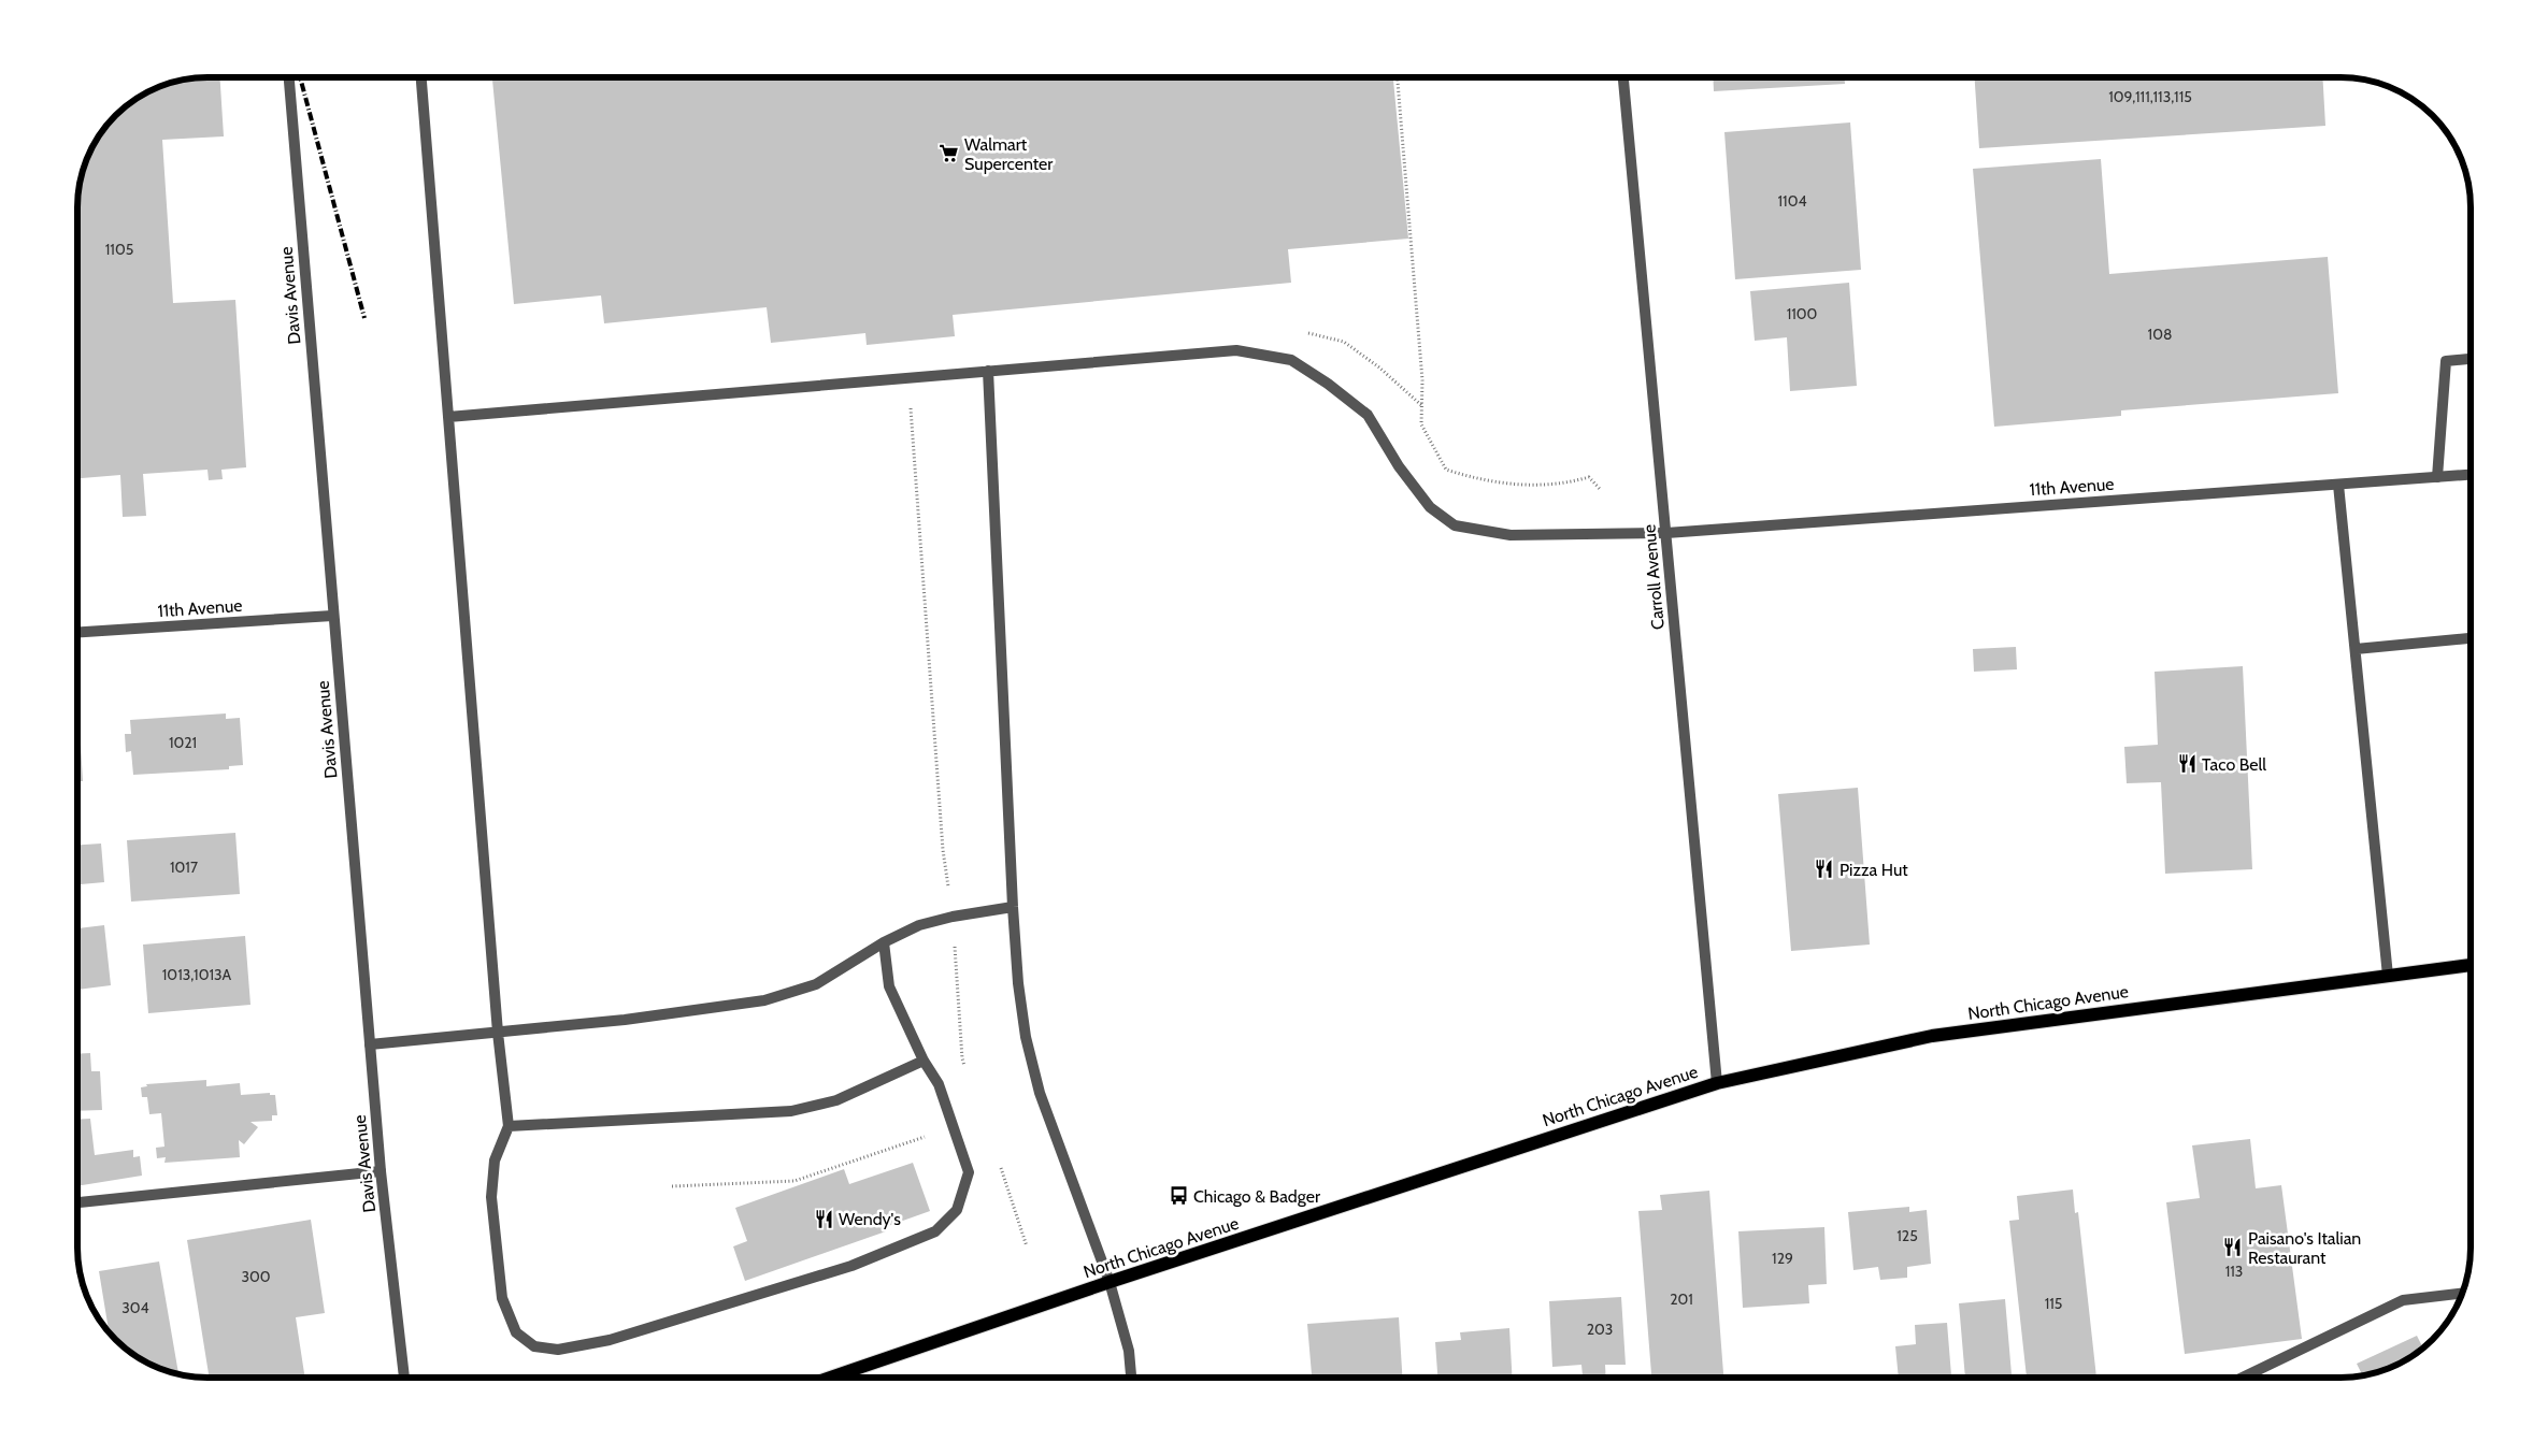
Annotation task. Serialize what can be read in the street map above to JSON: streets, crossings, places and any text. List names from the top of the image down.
{
  "streets": {
    "main road": ["North Chicago Avenue"],
    "street": ["Davis Avenue", "11th Avenue", "Carroll Avenue"]
  },
  "crossings": [
    ["Davis Avenue", "11th Avenue"],
    ["11th Avenue", "Carroll Avenue"],
    ["Carroll Avenue", "North Chicago Avenue"]
  ],
  "places": {
    "supermarket": ["Walmart Supercenter"],
    "restaurant": [
      "Taco Bell",
      "Pizza Hut",
      "Wendy's",
      "Paisano's Italian Restaurant"
    ],
    "bus stop": ["Chicago & Badger"]
  },
  "house_numbers": [
    "109,111,113,115",
    "1104",
    "1105",
    "1100",
    "108",
    "1021",
    "1017",
    "1013,1013A",
    "125",
    "129",
    "113",
    "300",
    "201",
    "115",
    "304",
    "203"
  ]
}
